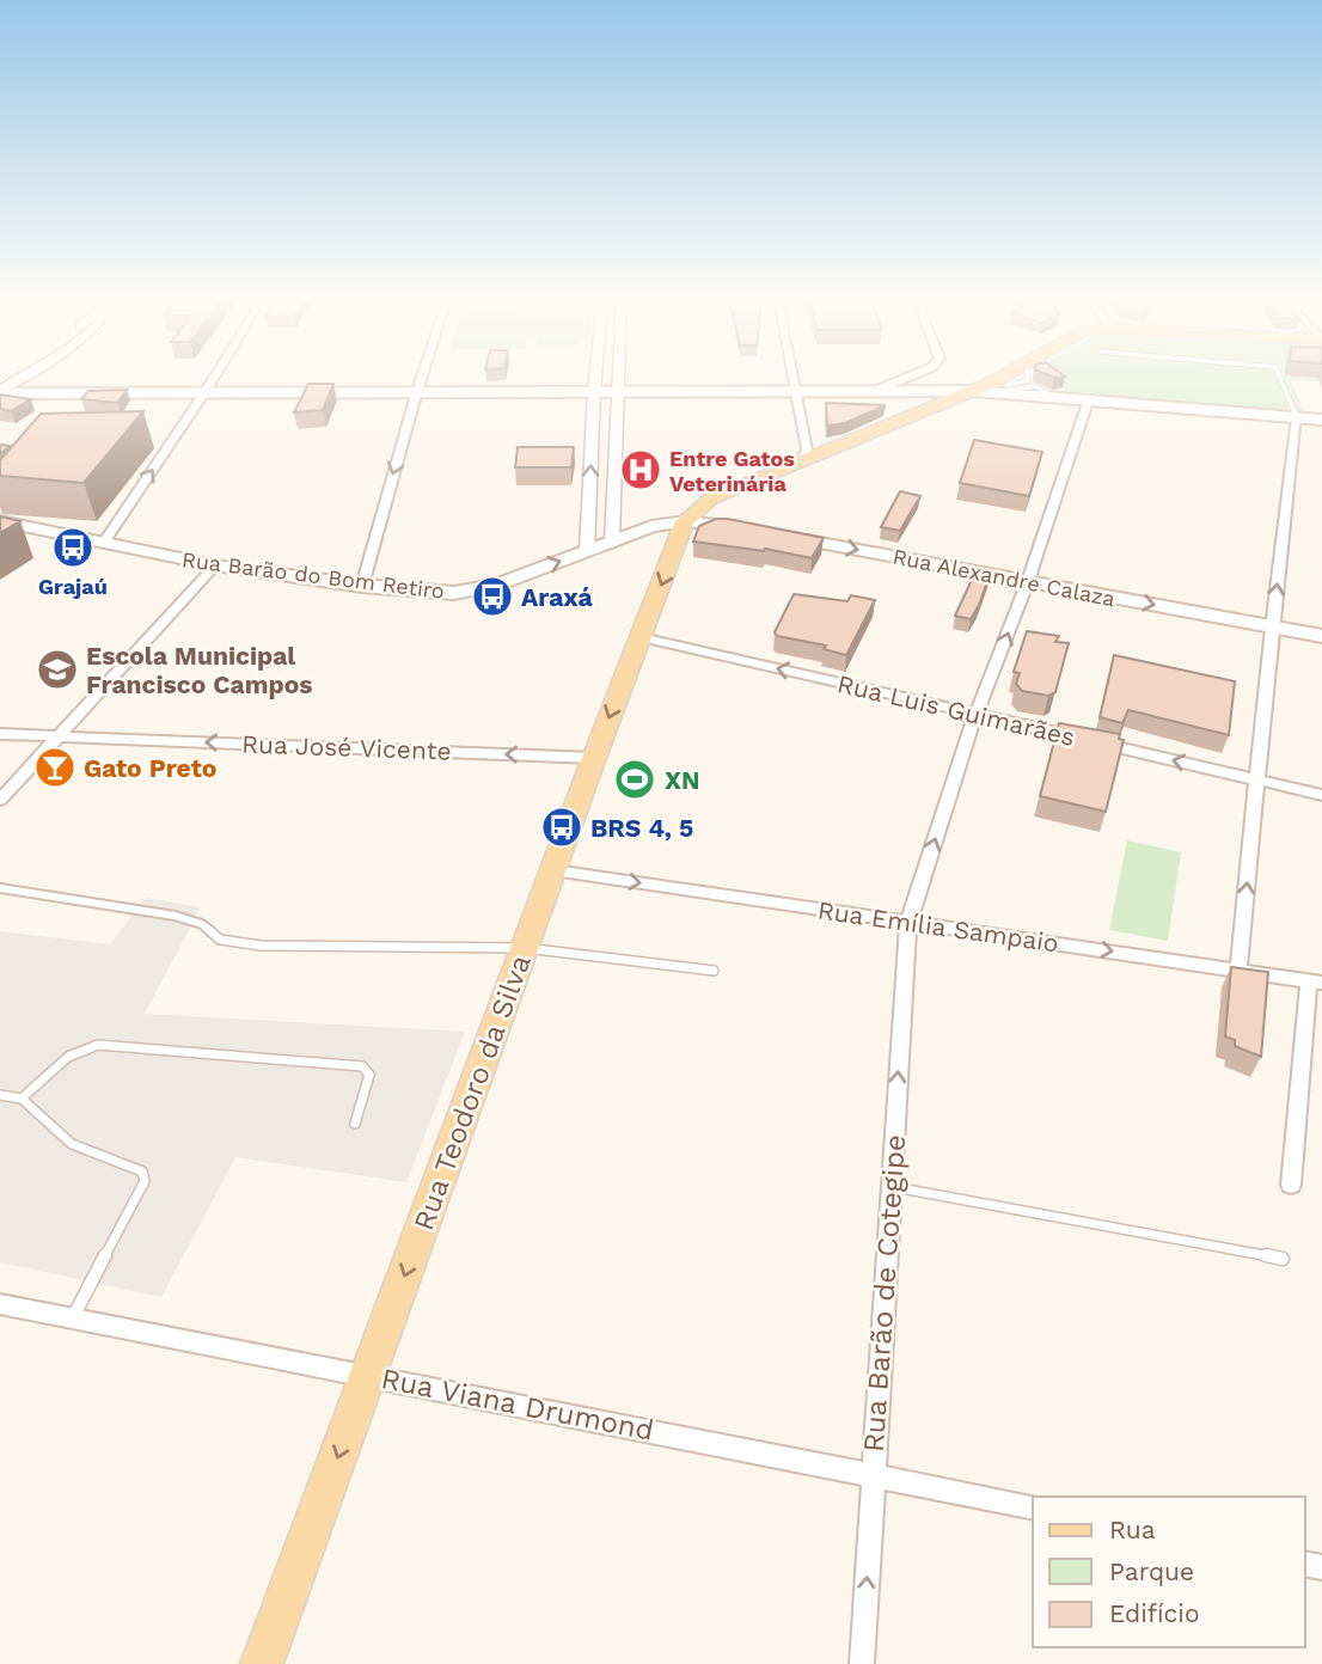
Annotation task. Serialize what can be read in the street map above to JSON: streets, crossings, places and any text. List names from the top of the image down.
{
  "streets": {
    "main road": ["Rua Barão do Bom Retiro", "Rua Alexandre Calaza", "Rua Teodoro da Silva"],
    "street": [
      "Rua Luis Guimarães",
      "Rua José Vicente",
      "Rua Emília Sampaio",
      "Rua Barão de Cotegipe",
      "Rua Viana Drumond"
    ]
  },
  "crossings": [
    ["Rua Barão do Bom Retiro", "Rua Alexandre Calaza"],
    ["Rua Barão do Bom Retiro", "Rua Teodoro da Silva"],
    ["Rua Barão do Bom Retiro", "Rua Barão de Cotegipe"],
    ["Rua Alexandre Calaza", "Rua Teodoro da Silva"],
    ["Rua Alexandre Calaza", "Rua Barão de Cotegipe"],
    ["Rua Luis Guimarães", "Rua Teodoro da Silva"],
    ["Rua Luis Guimarães", "Rua Barão de Cotegipe"],
    ["Rua José Vicente", "Rua Teodoro da Silva"],
    ["Rua Emília Sampaio", "Rua Teodoro da Silva"],
    ["Rua Emília Sampaio", "Rua Barão de Cotegipe"],
    ["Rua Teodoro da Silva", "Rua Viana Drumond"],
    ["Rua Barão de Cotegipe", "Rua Viana Drumond"]
  ],
  "one_way": [
    "Rua Luis Guimarães",
    "Rua José Vicente",
    "Rua Emília Sampaio",
    "Rua Teodoro da Silva",
    "Rua Barão de Cotegipe"
  ],
  "places": {
    "hospital": ["Entre Gatos Veterinária"],
    "bus stop": ["Grajaú", "Araxá", "BRS 4, 5"],
    "school or university": ["Escola Municipal Francisco Campos"],
    "bar": ["Gato Preto"],
    "sports": ["XN"]
  },
  "legend": ["Rua", "Parque", "Edifício"]
}
